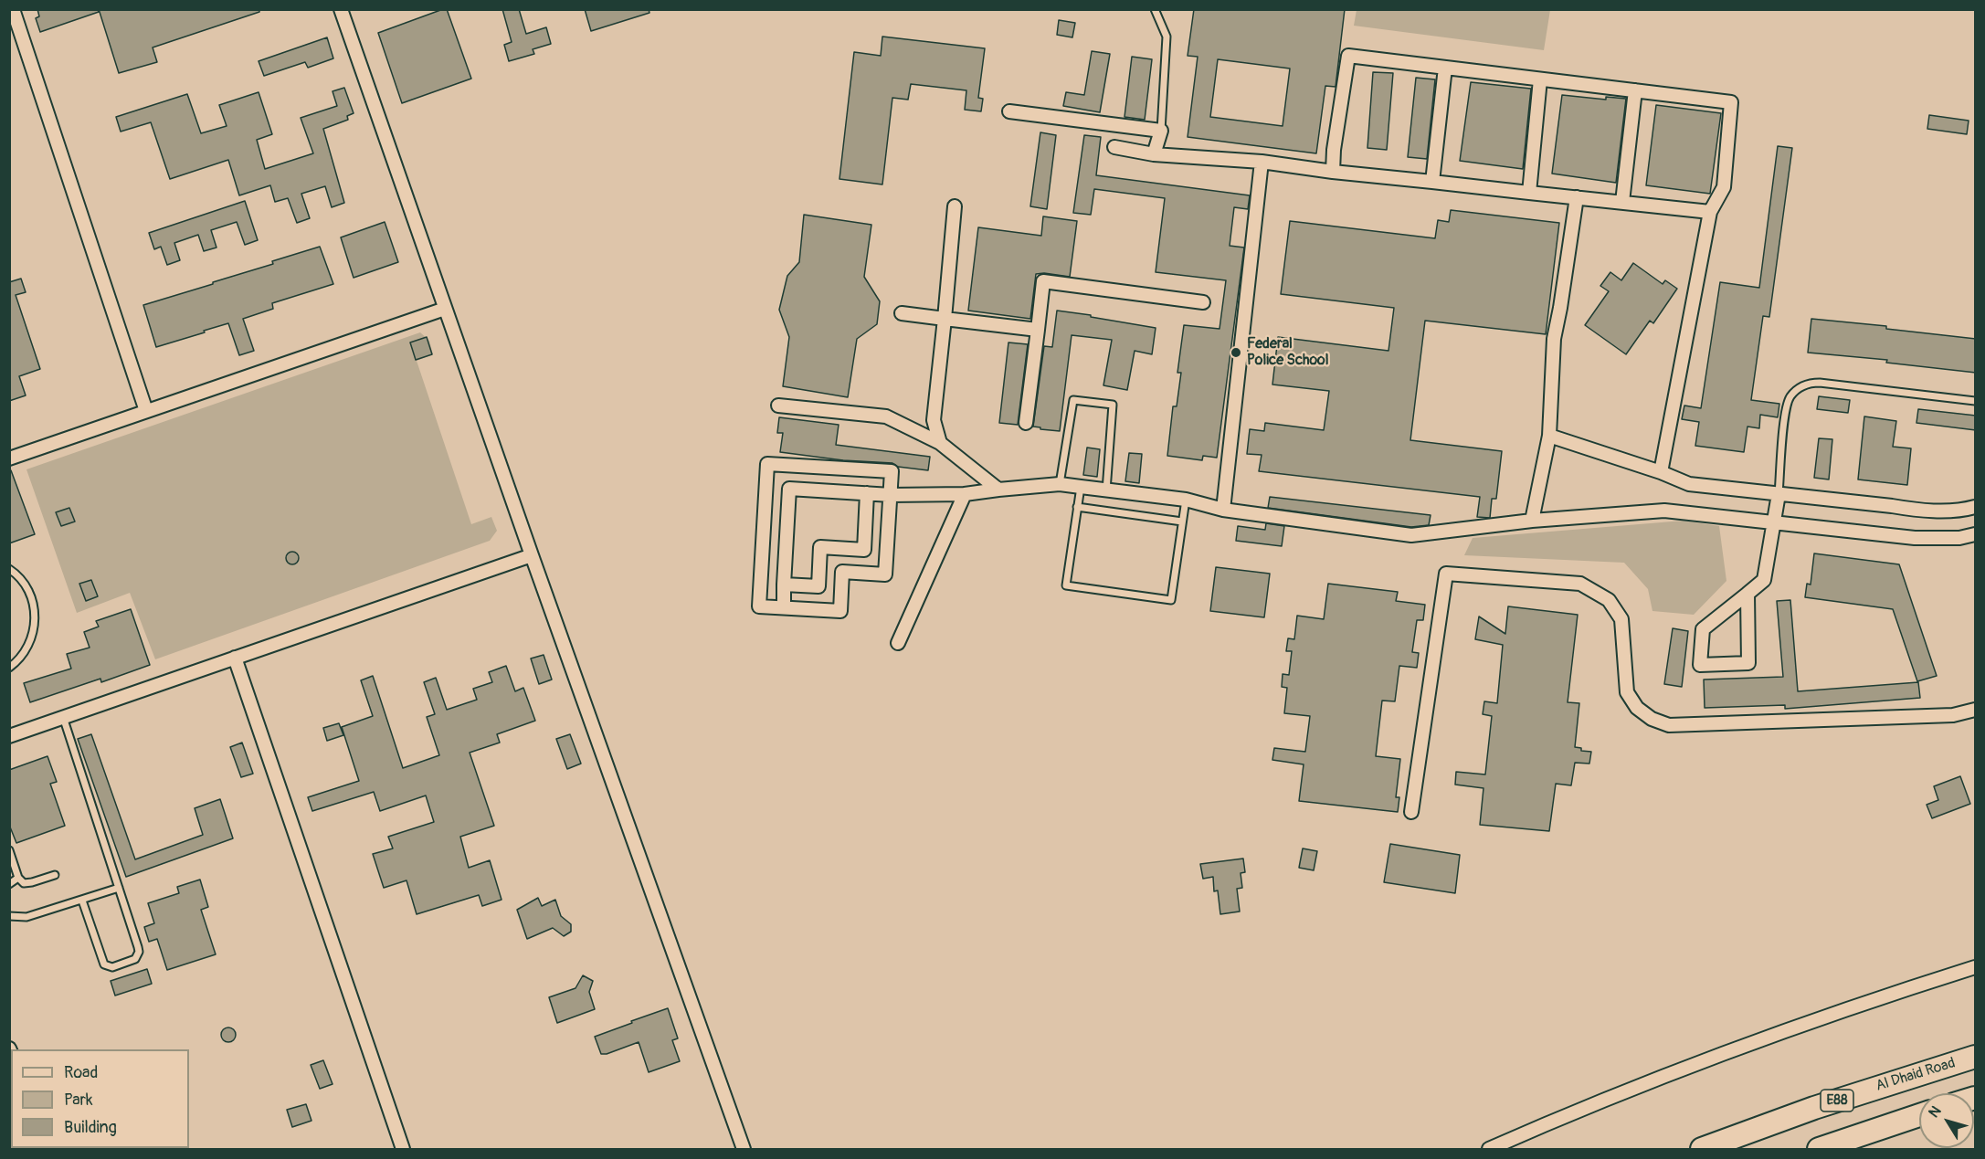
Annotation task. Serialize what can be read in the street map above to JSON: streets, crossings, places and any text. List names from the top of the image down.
{
  "streets": {
    "highway": ["Al Dhaid Road", "E88"]
  },
  "places": ["Federal Police School"],
  "legend": ["Road", "Park", "Building"],
  "north": "top left"
}
